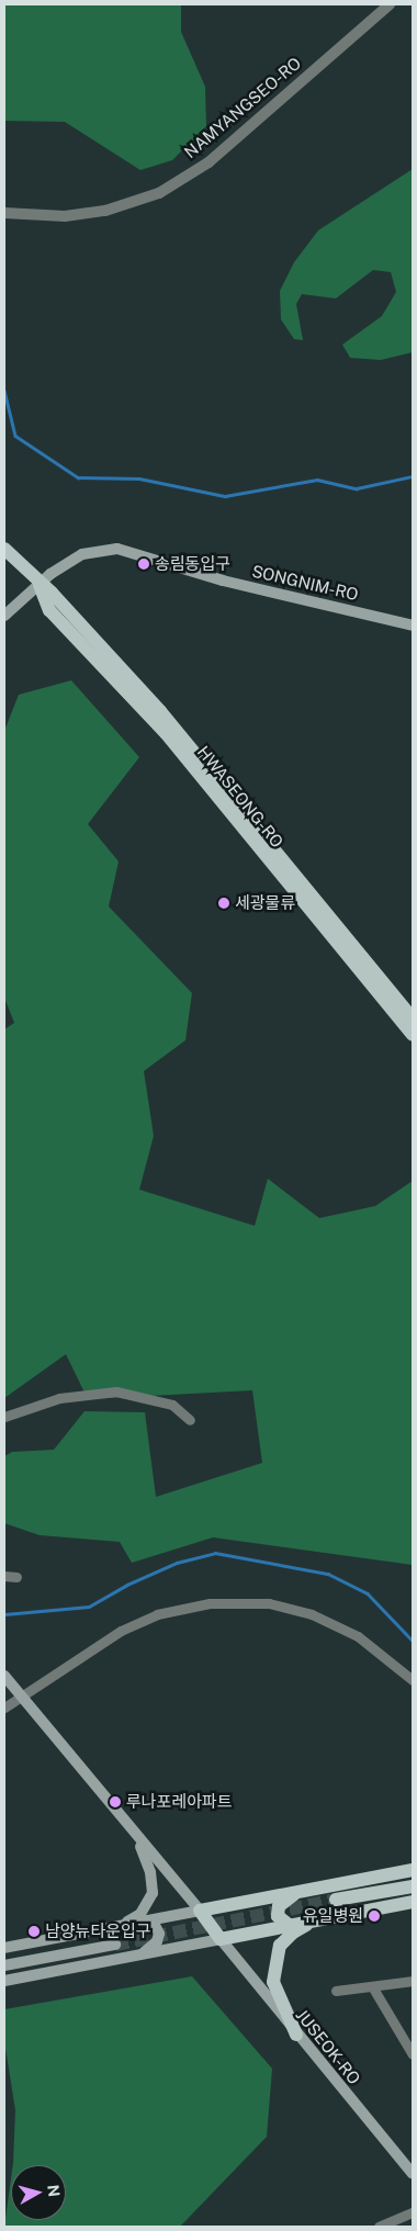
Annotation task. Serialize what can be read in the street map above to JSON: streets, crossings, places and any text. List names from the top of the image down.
{
  "streets": {
    "main road": ["SONGNIM-RO", "HWASEONG-RO", "JUSEOK-RO"],
    "street": ["NAMYANGSEO-RO"]
  },
  "crossings": [
    ["SONGNIM-RO", "HWASEONG-RO"]
  ],
  "places": [
    "송림동입구",
    "세광물류",
    "루나포레아파트",
    "유일병원",
    "남양뉴타운입구"
  ],
  "north": "right"
}
